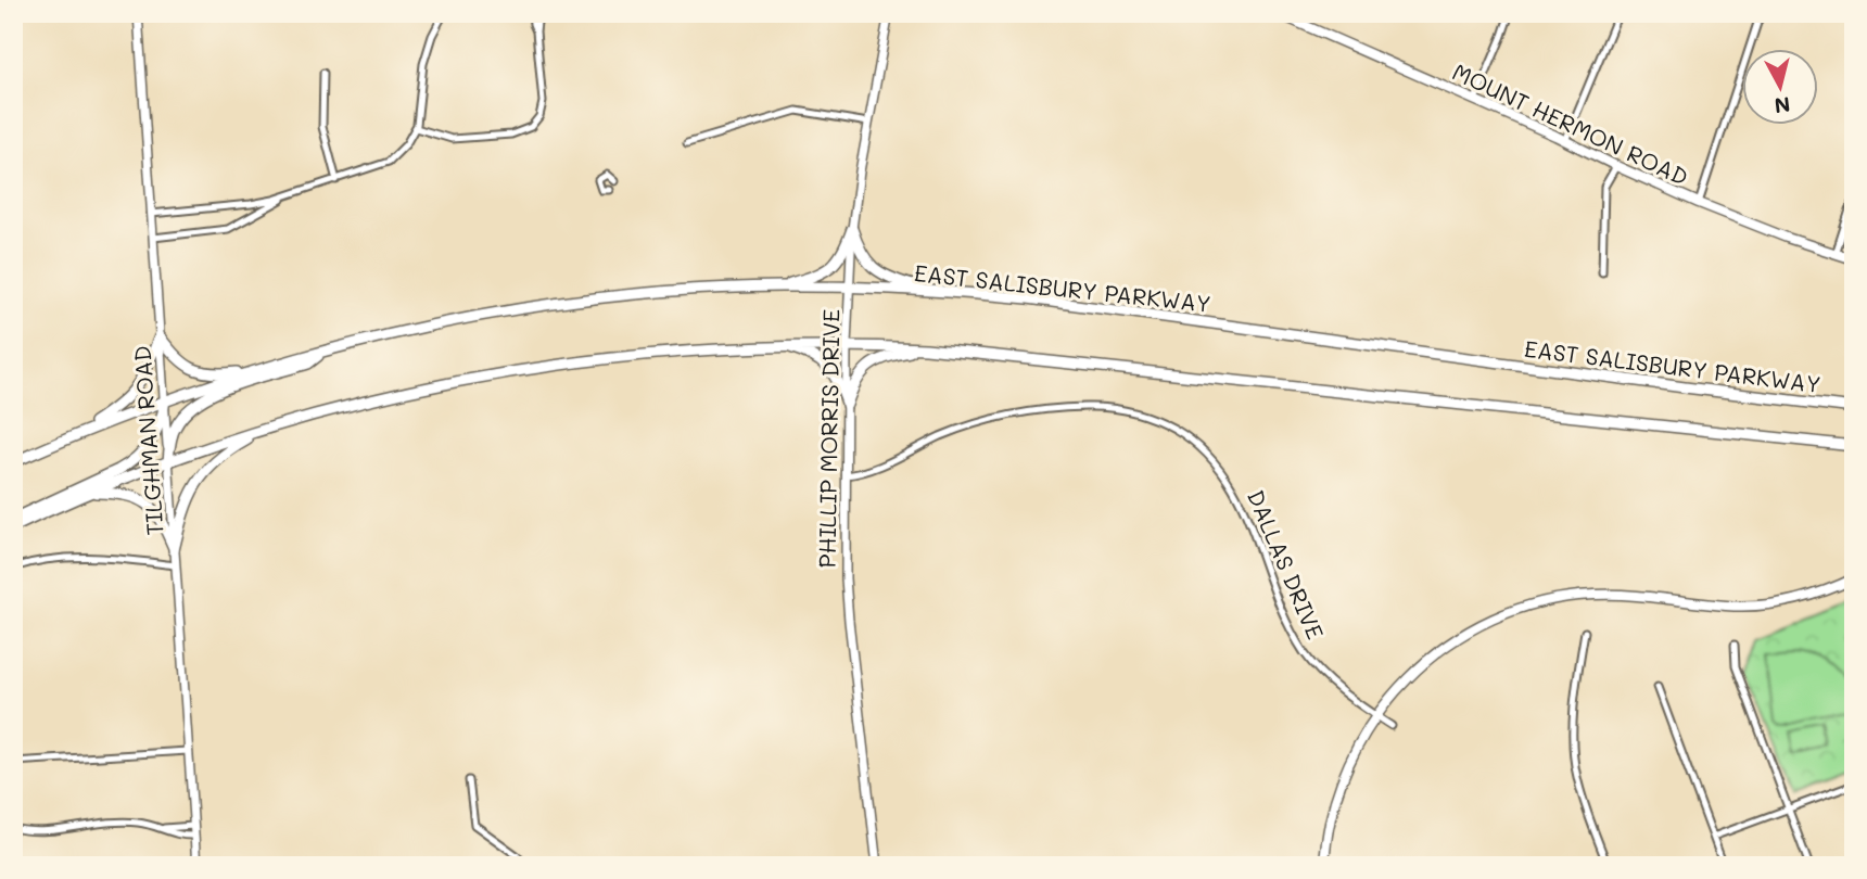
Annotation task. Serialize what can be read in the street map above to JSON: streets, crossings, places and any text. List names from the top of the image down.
{
  "streets": {
    "main road": ["MOUNT HERMON ROAD", "EAST SALISBURY PARKWAY"],
    "street": ["PHILLIP MORRIS DRIVE", "TILGHMAN ROAD", "DALLAS DRIVE"]
  },
  "crossings": [
    ["EAST SALISBURY PARKWAY", "PHILLIP MORRIS DRIVE"],
    ["EAST SALISBURY PARKWAY", "TILGHMAN ROAD"],
    ["PHILLIP MORRIS DRIVE", "DALLAS DRIVE"]
  ],
  "north": "bottom"
}
